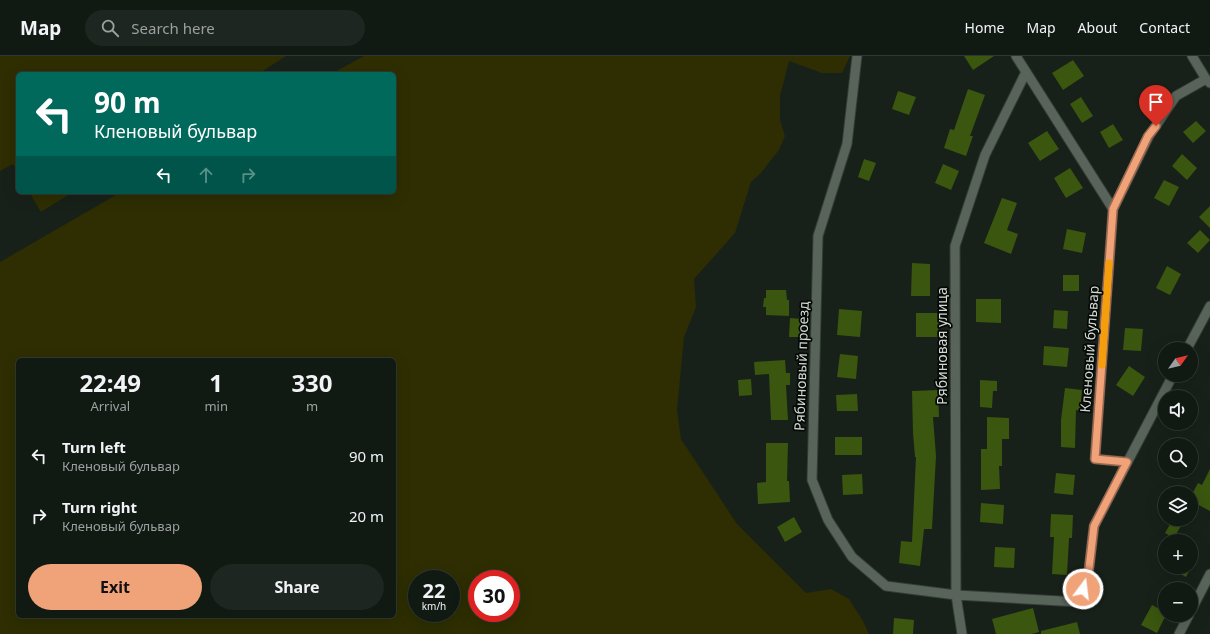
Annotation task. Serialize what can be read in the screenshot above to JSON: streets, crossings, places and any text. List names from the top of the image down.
{
  "streets": {
    "street": ["Рябиновая улица", "Кленовый бульвар", "Рябиновый проезд"]
  },
  "crossings": [
    ["Рябиновая улица", "Рябиновый проезд"],
    ["Кленовый бульвар", "Рябиновый проезд"]
  ],
  "north": "top right",
  "page": {
    "header": "Map",
    "search": "Search here",
    "nav": [
      "Home",
      "Map",
      "About",
      "Contact"
    ],
    "turn": ["90 m", "Кленовый бульвар"],
    "map_buttons": ["+", "−"],
    "eta": [
      "22:49",
      "Arrival",
      "1",
      "min",
      "330",
      "m"
    ],
    "list": [
      {
        "name": "Turn left",
        "note": "Кленовый бульвар",
        "value": "90 m"
      },
      {
        "name": "Turn right",
        "note": "Кленовый бульвар",
        "value": "20 m"
      }
    ],
    "buttons": ["Exit", "Share"],
    "speed": "22 km/h",
    "limit": "30"
  }
}
